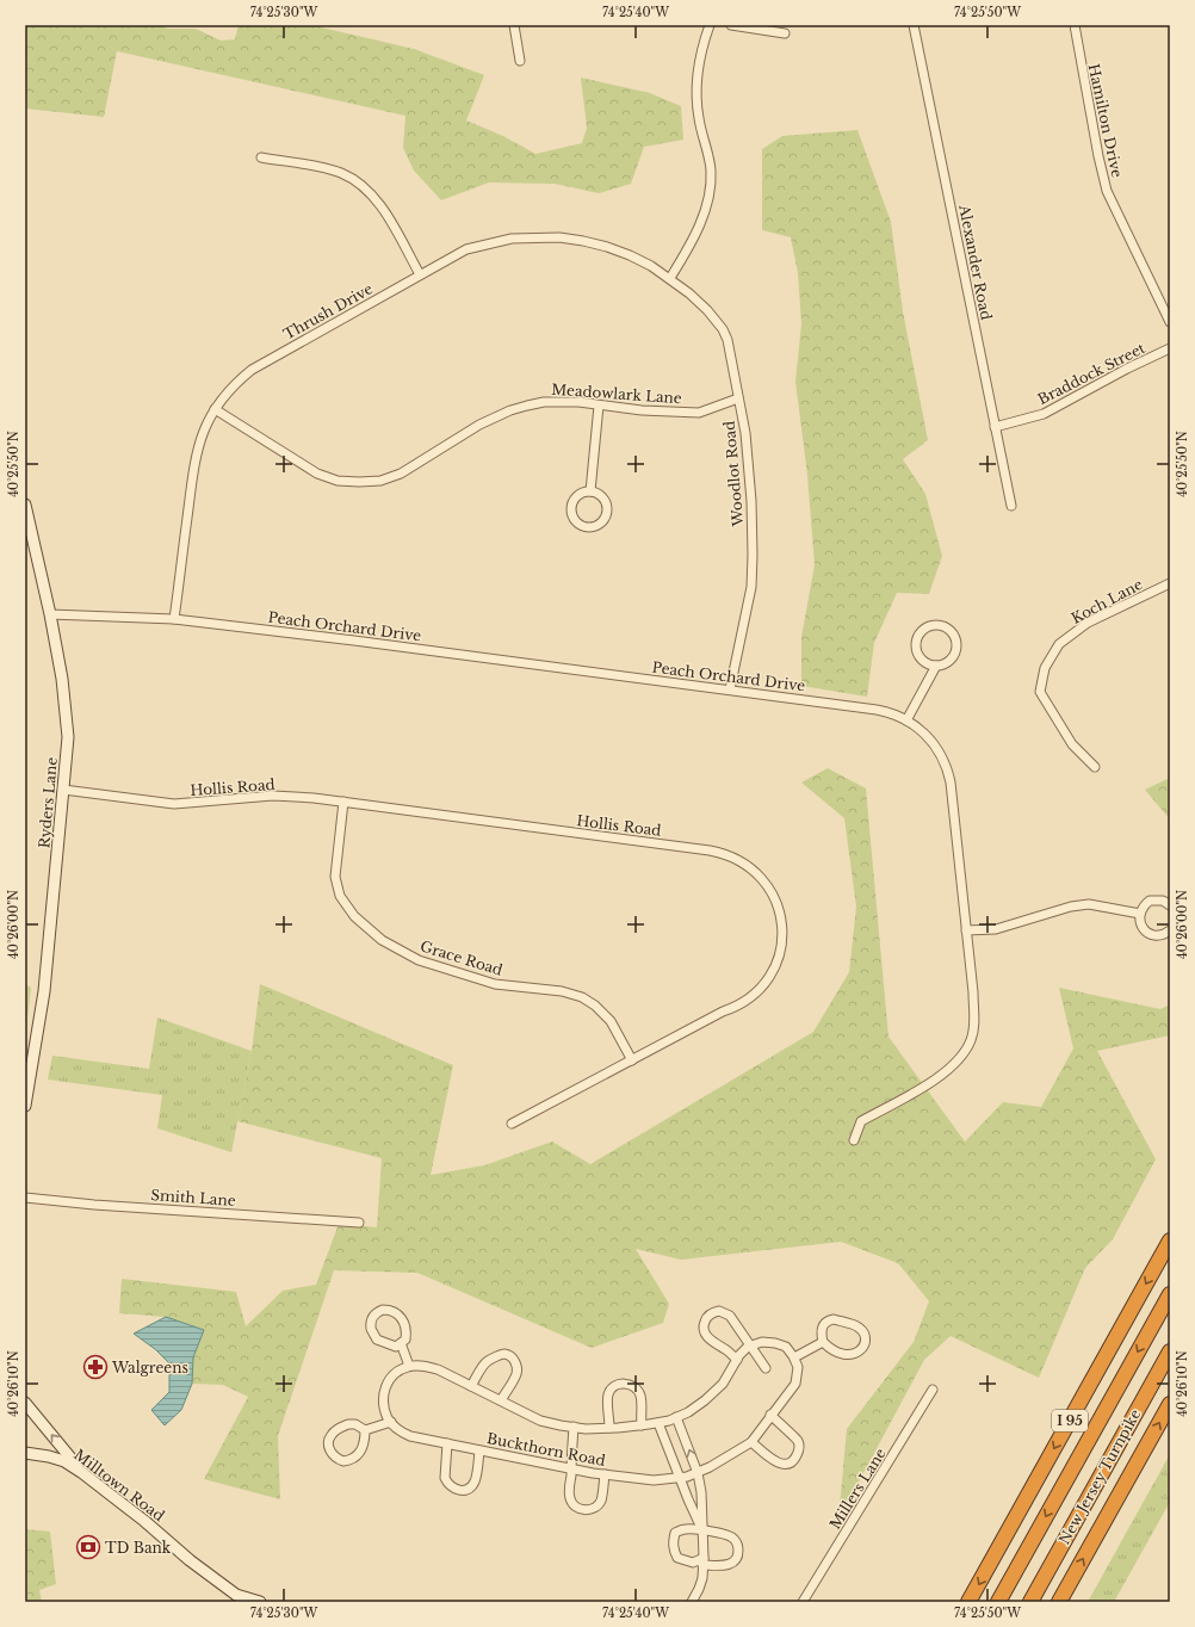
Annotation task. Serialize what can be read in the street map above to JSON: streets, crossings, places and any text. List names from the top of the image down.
{
  "streets": {
    "highway": ["I 95", "New Jersey Turnpike"],
    "main road": ["Ryders Lane", "Milltown Road"],
    "street": [
      "Hamilton Drive",
      "Alexander Road",
      "Thrush Drive",
      "Braddock Street",
      "Meadowlark Lane",
      "Woodlot Road",
      "Koch Lane",
      "Peach Orchard Drive",
      "Hollis Road",
      "Grace Road",
      "Smith Lane",
      "Buckthorn Road",
      "Millers Lane"
    ]
  },
  "crossings": [
    ["Alexander Road", "Braddock Street"],
    ["Thrush Drive", "Meadowlark Lane"],
    ["Thrush Drive", "Woodlot Road"],
    ["Thrush Drive", "Peach Orchard Drive"],
    ["Meadowlark Lane", "Woodlot Road"],
    ["Woodlot Road", "Peach Orchard Drive"],
    ["Peach Orchard Drive", "Ryders Lane"],
    ["Hollis Road", "Ryders Lane"],
    ["Hollis Road", "Grace Road"]
  ],
  "places": {
    "pharmacy": ["Walgreens"],
    "bank": ["TD Bank"]
  },
  "coordinates": [
    "74°25'30\"W",
    "74°25'40\"W",
    "74°25'50\"W",
    "40°25'50\"N",
    "40°26'00\"N",
    "40°26'10\"N"
  ]
}
